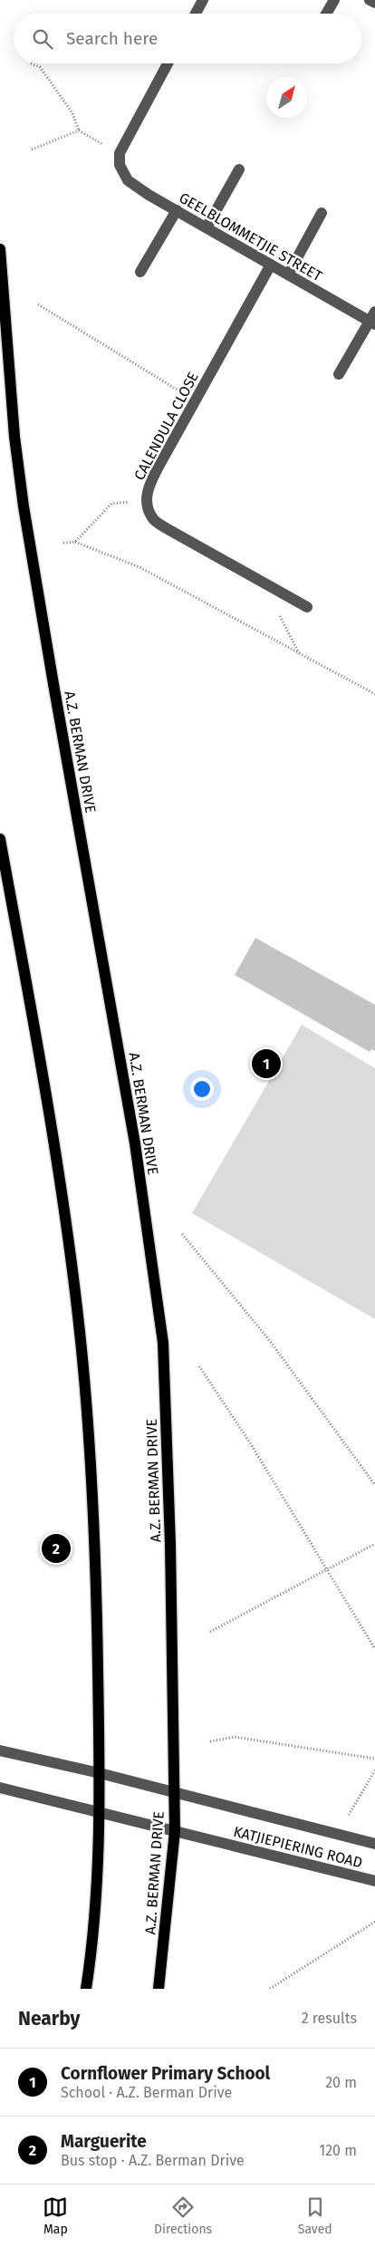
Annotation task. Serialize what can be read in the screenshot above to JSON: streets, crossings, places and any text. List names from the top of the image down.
{
  "streets": {
    "main road": ["A.Z. BERMAN DRIVE"],
    "street": ["GEELBLOMMETJIE STREET", "CALENDULA CLOSE", "KATJIEPIERING ROAD"]
  },
  "crossings": [
    ["GEELBLOMMETJIE STREET", "CALENDULA CLOSE"],
    ["A.Z. BERMAN DRIVE", "KATJIEPIERING ROAD"]
  ],
  "north": "top right",
  "page": {
    "search": "Search here",
    "pins": ["1", "2"],
    "heading": ["Nearby", "2 results"],
    "list": [
      {
        "mark": "1",
        "name": "Cornflower Primary School",
        "note": "School · A.Z. Berman Drive",
        "value": "20 m"
      },
      {
        "mark": "2",
        "name": "Marguerite",
        "note": "Bus stop · A.Z. Berman Drive",
        "value": "120 m"
      }
    ],
    "nav": ["Map", "Directions", "Saved"]
  }
}
